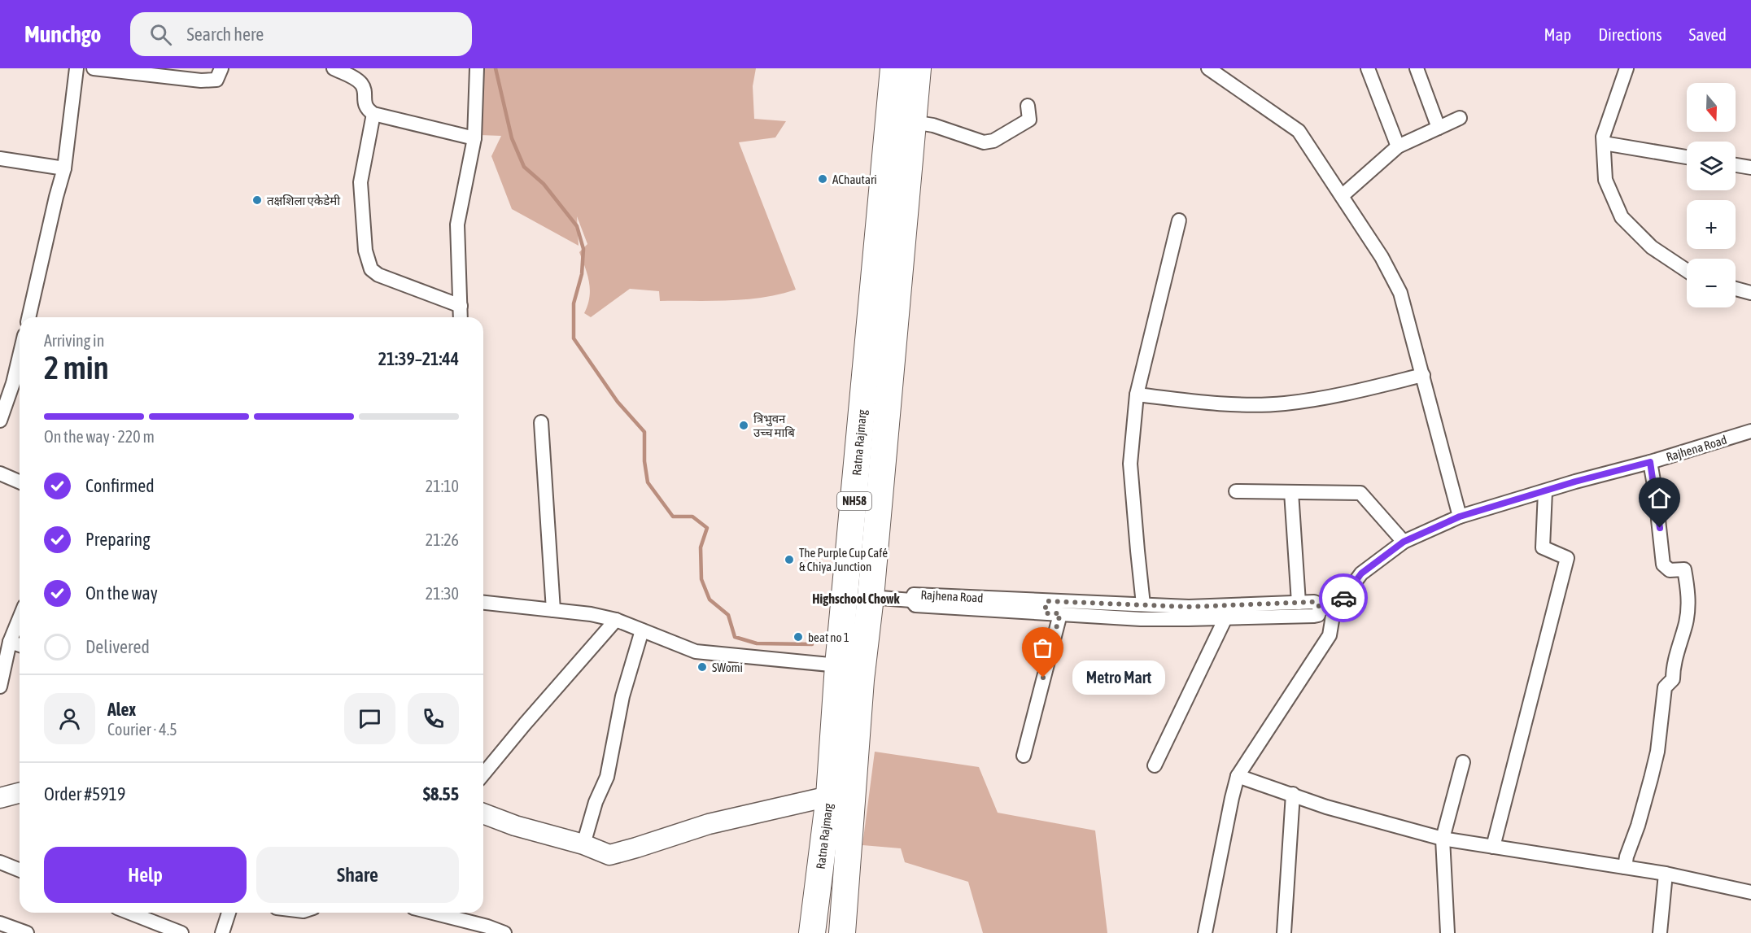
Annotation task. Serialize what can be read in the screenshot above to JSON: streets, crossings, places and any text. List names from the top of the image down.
{
  "streets": {
    "highway": ["Ratna Rajmarg", "NH58"],
    "street": ["Rajhena Road"]
  },
  "crossings": [
    ["Ratna Rajmarg", "Rajhena Road"]
  ],
  "districts": ["Highschool Chowk"],
  "places": [
    "AChautari",
    "तक्षशिला एकेडेमी",
    "त्रिभुवन उच्च माबि",
    "The Purple Cup Café & Chiya Junction",
    "beat no 1",
    "SWomi",
    "Metro Mart"
  ],
  "north": "bottom",
  "page": {
    "header": "Munchgo",
    "search": "Search here",
    "nav": ["Map", "Directions", "Saved"],
    "map_buttons": ["+", "−"],
    "heading": ["2 min", "Arriving in", "21:39–21:44"],
    "panel": [
      "Alex",
      "Courier · 4.5",
      "Order #5919",
      "$8.55"
    ],
    "bar": "On the way · 220 m",
    "list": [
      ["Confirmed", "21:10"],
      ["Preparing", "21:26"],
      ["On the way", "21:30"],
      "Delivered"
    ],
    "bubble": "Metro Mart",
    "buttons": ["Help", "Share"]
  }
}
